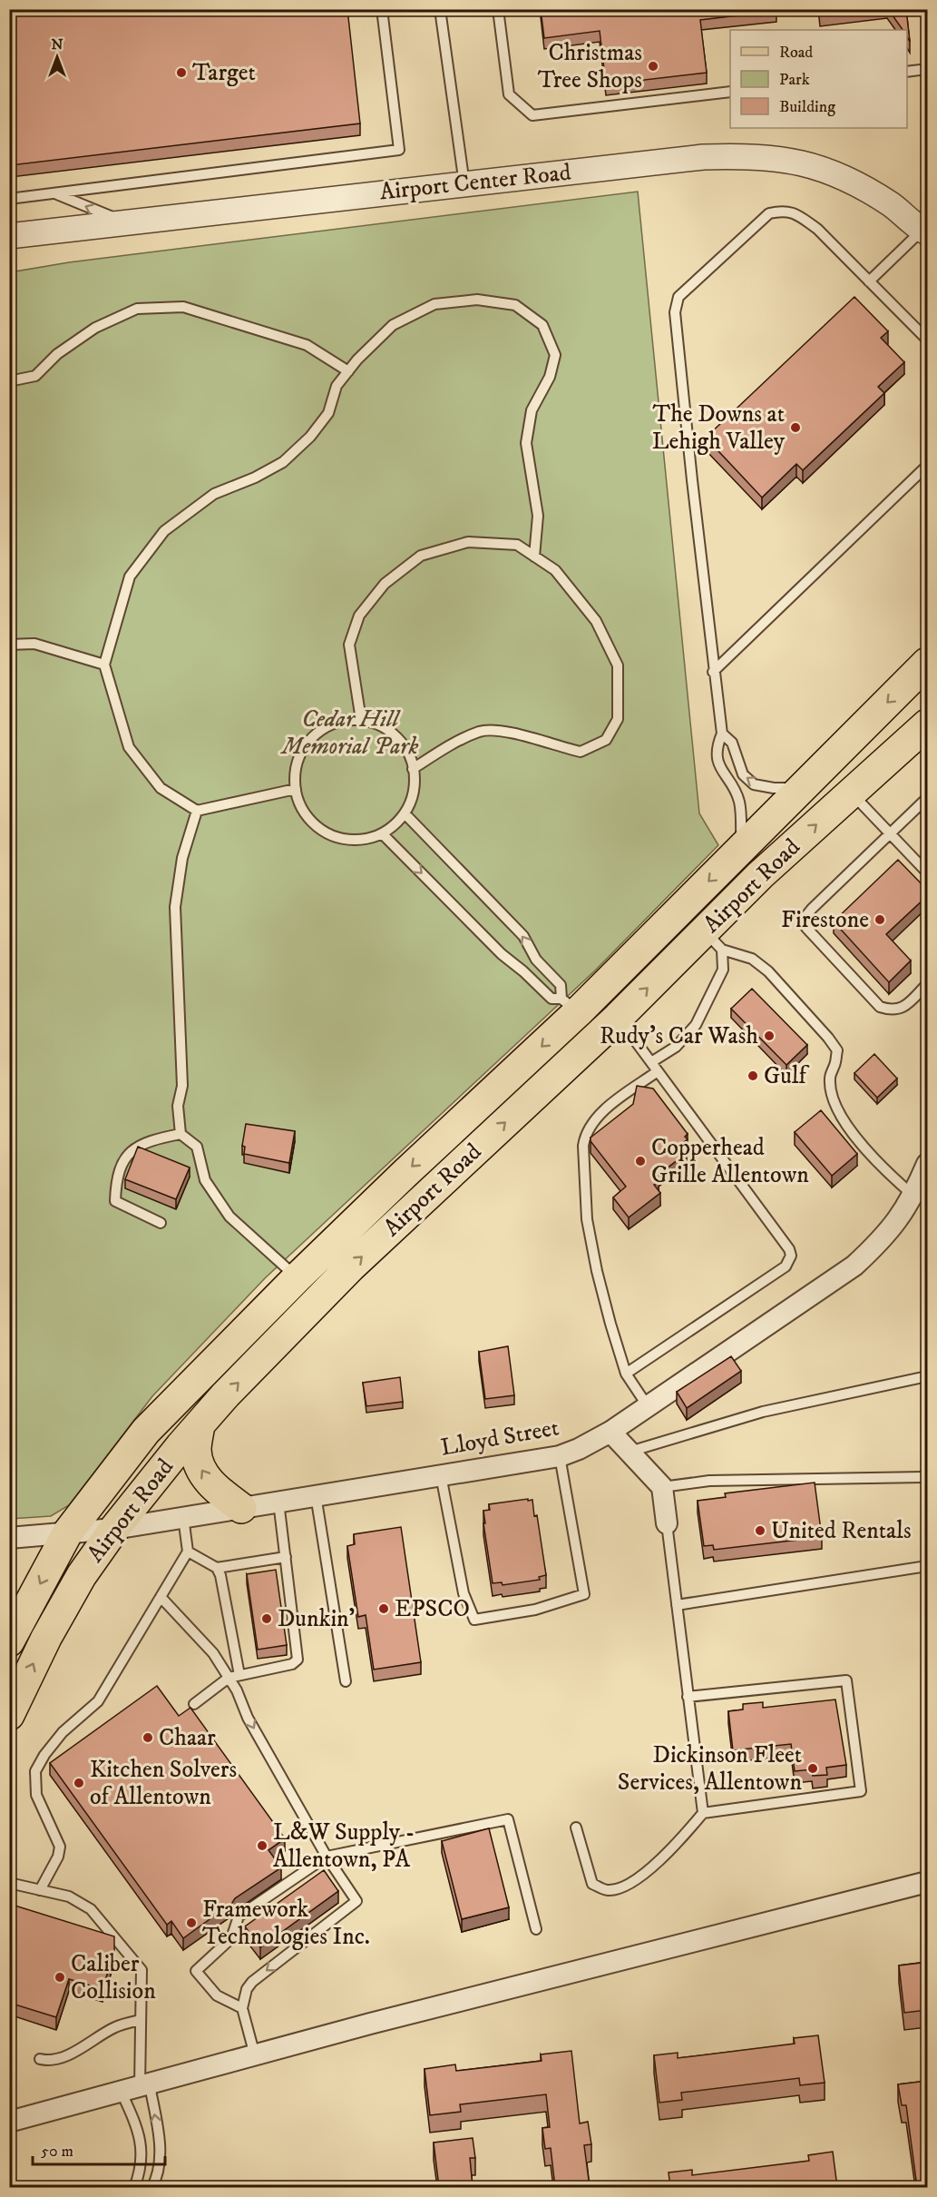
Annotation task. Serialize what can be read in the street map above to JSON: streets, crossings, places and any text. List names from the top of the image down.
{
  "streets": {
    "main road": ["Airport Road"],
    "street": ["Airport Center Road", "Lloyd Street"]
  },
  "crossings": [
    ["Airport Road", "Lloyd Street"]
  ],
  "parks": ["Cedar Hill Memorial Park"],
  "places": [
    "Christmas Tree Shops",
    "Target",
    "The Downs at Lehigh Valley",
    "Firestone",
    "Rudy's Car Wash",
    "Gulf",
    "Copperhead Grille Allentown",
    "United Rentals",
    "EPSCO",
    "Dunkin'",
    "Chaar",
    "Dickinson Fleet Services, Allentown",
    "Kitchen Solvers of Allentown",
    "L&W Supply - Allentown, PA",
    "Framework Technologies Inc.",
    "Caliber Collision"
  ],
  "legend": ["Road", "Park", "Building"],
  "scale_bar": "50 m",
  "north": "top"
}
